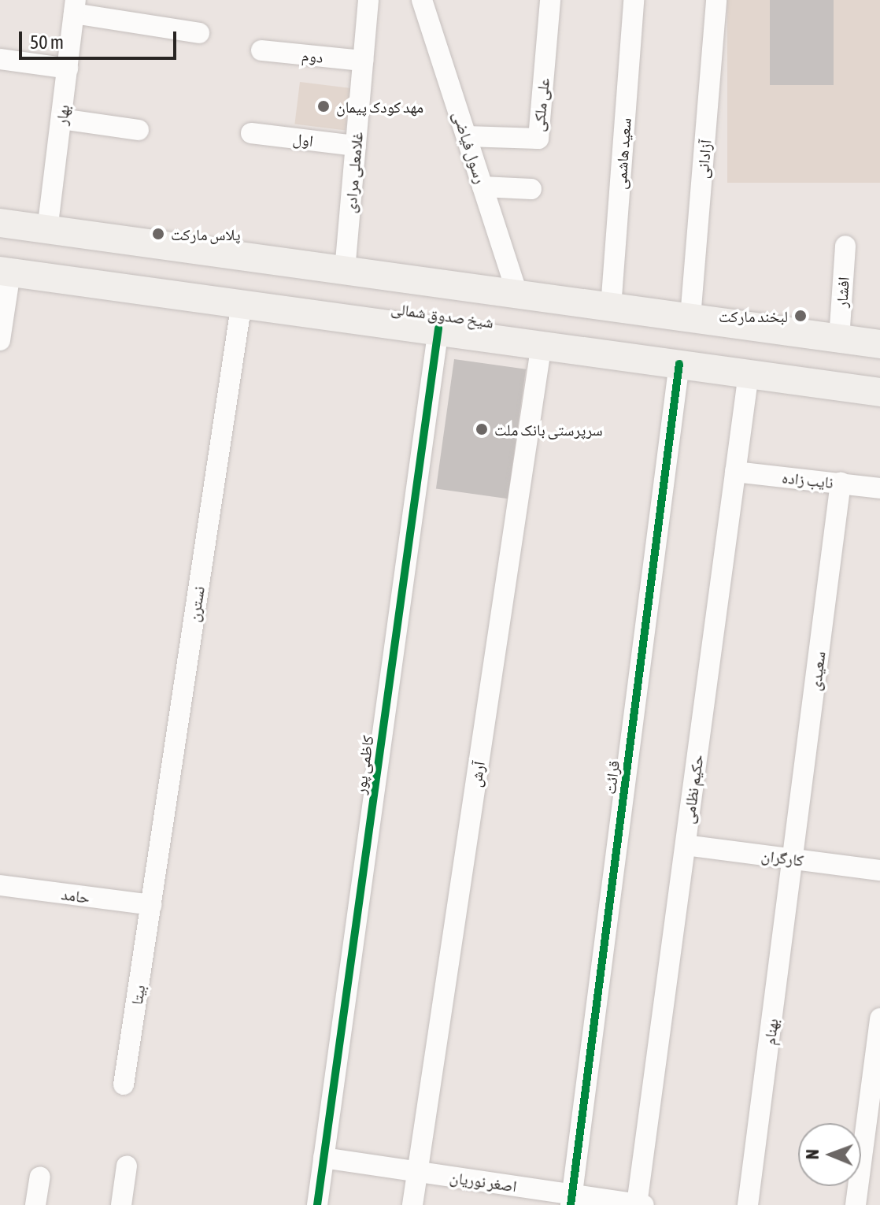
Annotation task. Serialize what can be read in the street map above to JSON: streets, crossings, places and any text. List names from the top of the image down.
{
  "streets": {
    "main road": ["شیخ صدوق شمالی"],
    "street": [
      "دوم",
      "علی ملکی",
      "بهار",
      "اول",
      "رسول فیاضی",
      "سعید هاشمی",
      "آزادانی",
      "غلامعلی مرادی",
      "افشار",
      "نایب زاده",
      "نسترن",
      "سعیدی",
      "کاظمی پور",
      "آرش",
      "قرائت",
      "حکیم نظامی",
      "کارگران",
      "حامد",
      "بیتا",
      "بهنام",
      "اصغر نوریان"
    ]
  },
  "crossings": [
    ["دوم", "غلامعلی مرادی"],
    ["علی ملکی", "رسول فیاضی"],
    ["بهار", "شیخ صدوق شمالی"],
    ["اول", "غلامعلی مرادی"],
    ["رسول فیاضی", "شیخ صدوق شمالی"],
    ["سعید هاشمی", "شیخ صدوق شمالی"],
    ["آزادانی", "شیخ صدوق شمالی"],
    ["غلامعلی مرادی", "شیخ صدوق شمالی"],
    ["افشار", "شیخ صدوق شمالی"],
    ["شیخ صدوق شمالی", "نسترن"],
    ["شیخ صدوق شمالی", "کاظمی پور"],
    ["شیخ صدوق شمالی", "آرش"],
    ["شیخ صدوق شمالی", "قرائت"],
    ["شیخ صدوق شمالی", "حکیم نظامی"],
    ["نایب زاده", "سعیدی"],
    ["نایب زاده", "حکیم نظامی"],
    ["نسترن", "حامد"],
    ["نسترن", "بیتا"],
    ["سعیدی", "کارگران"],
    ["سعیدی", "بهنام"],
    ["کاظمی پور", "اصغر نوریان"],
    ["آرش", "اصغر نوریان"],
    ["قرائت", "اصغر نوریان"],
    ["حکیم نظامی", "کارگران"],
    ["حکیم نظامی", "اصغر نوریان"],
    ["کارگران", "بهنام"],
    ["حامد", "بیتا"]
  ],
  "places": [
    "مهد کودک پیمان",
    "پلاس مارکت",
    "لبخند مارکت",
    "سرپرستی بانک ملت"
  ],
  "scale_bar": "50 m",
  "north": "left"
}
